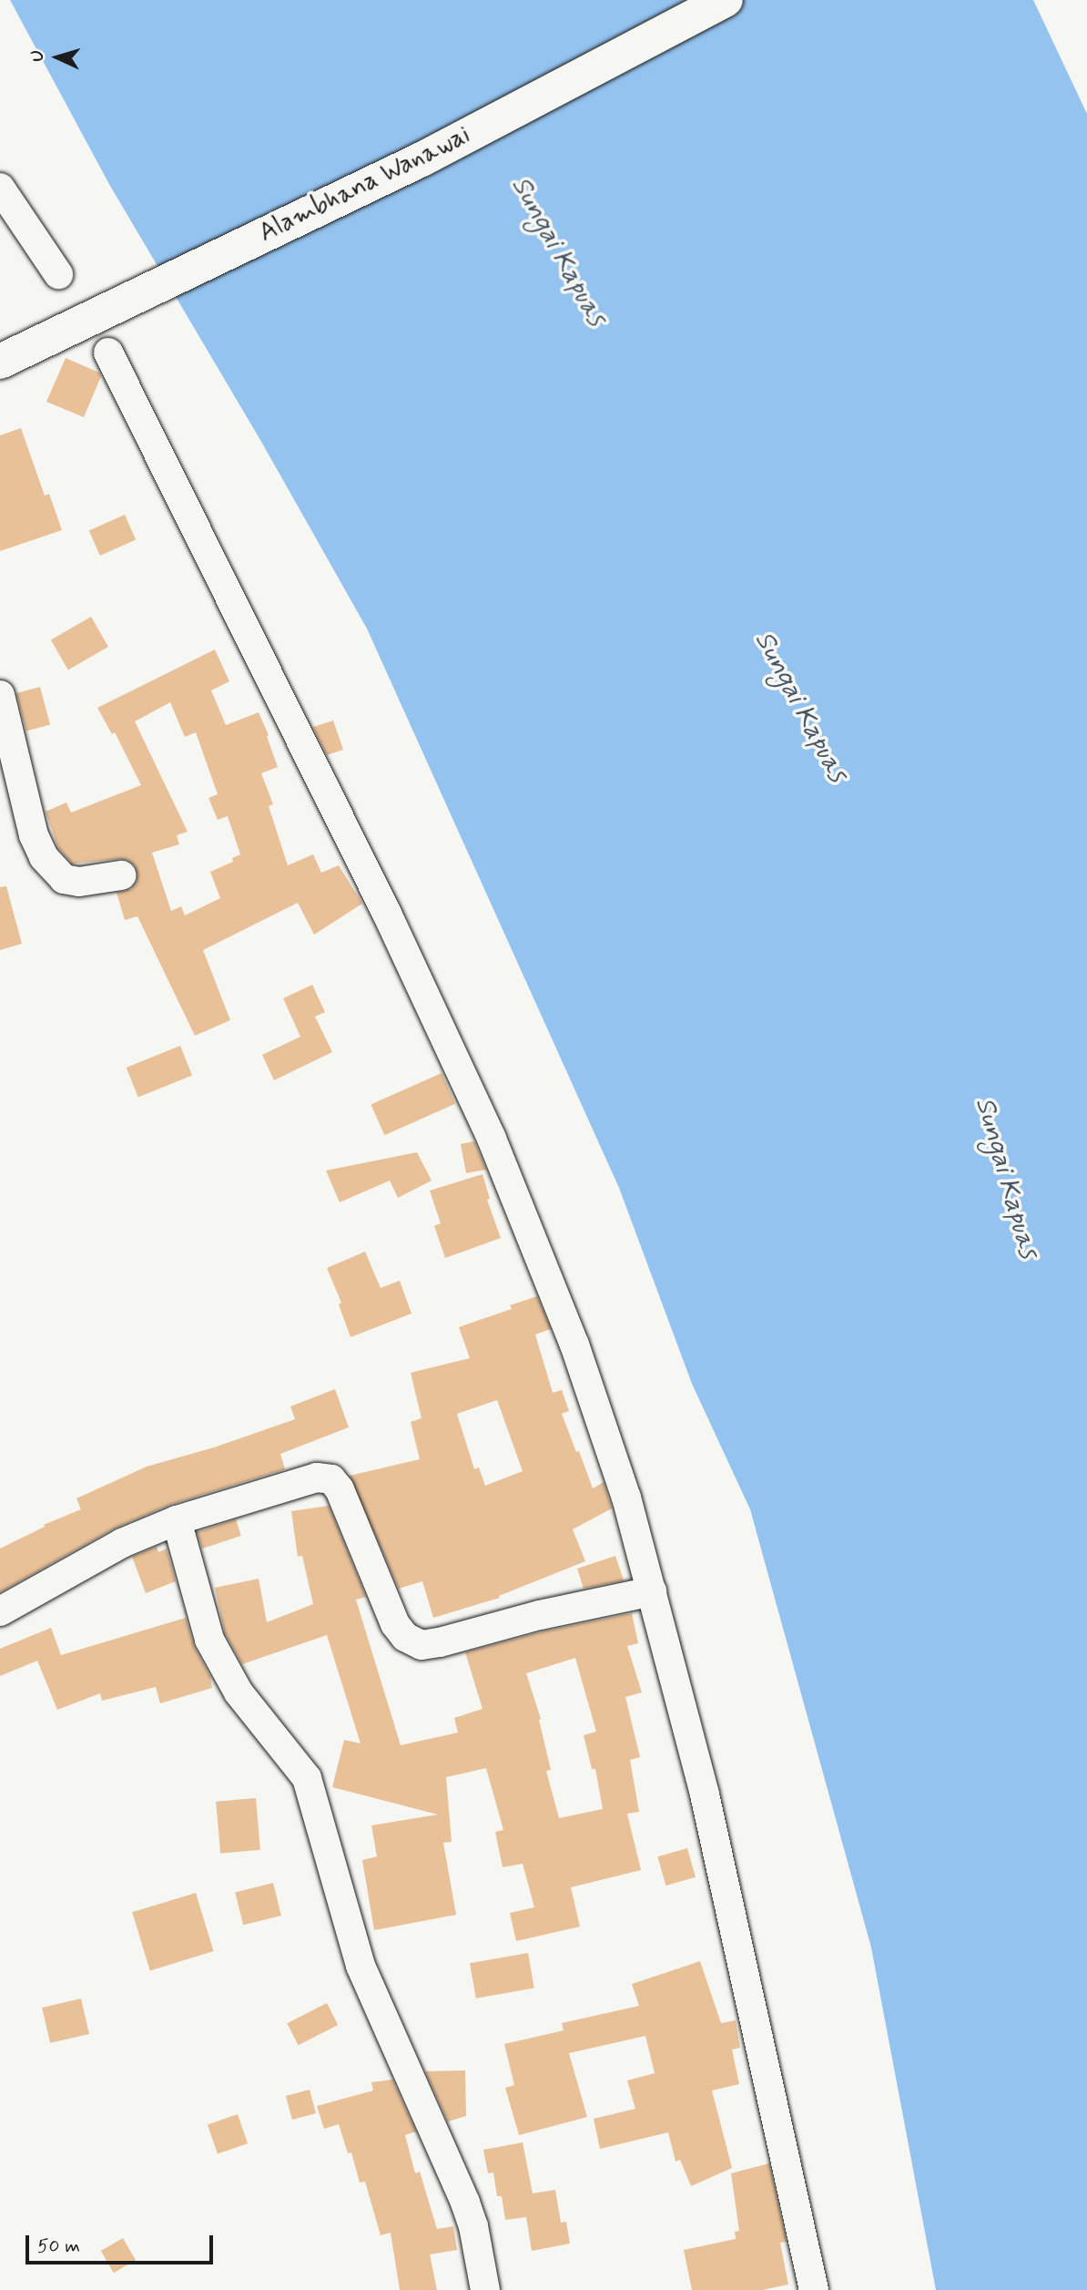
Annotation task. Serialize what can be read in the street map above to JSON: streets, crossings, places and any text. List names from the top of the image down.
{
  "streets": {
    "main road": ["Alambhana Wanawai"]
  },
  "water": ["Sungai Kapuas"],
  "scale_bar": "50 m",
  "north": "left"
}
